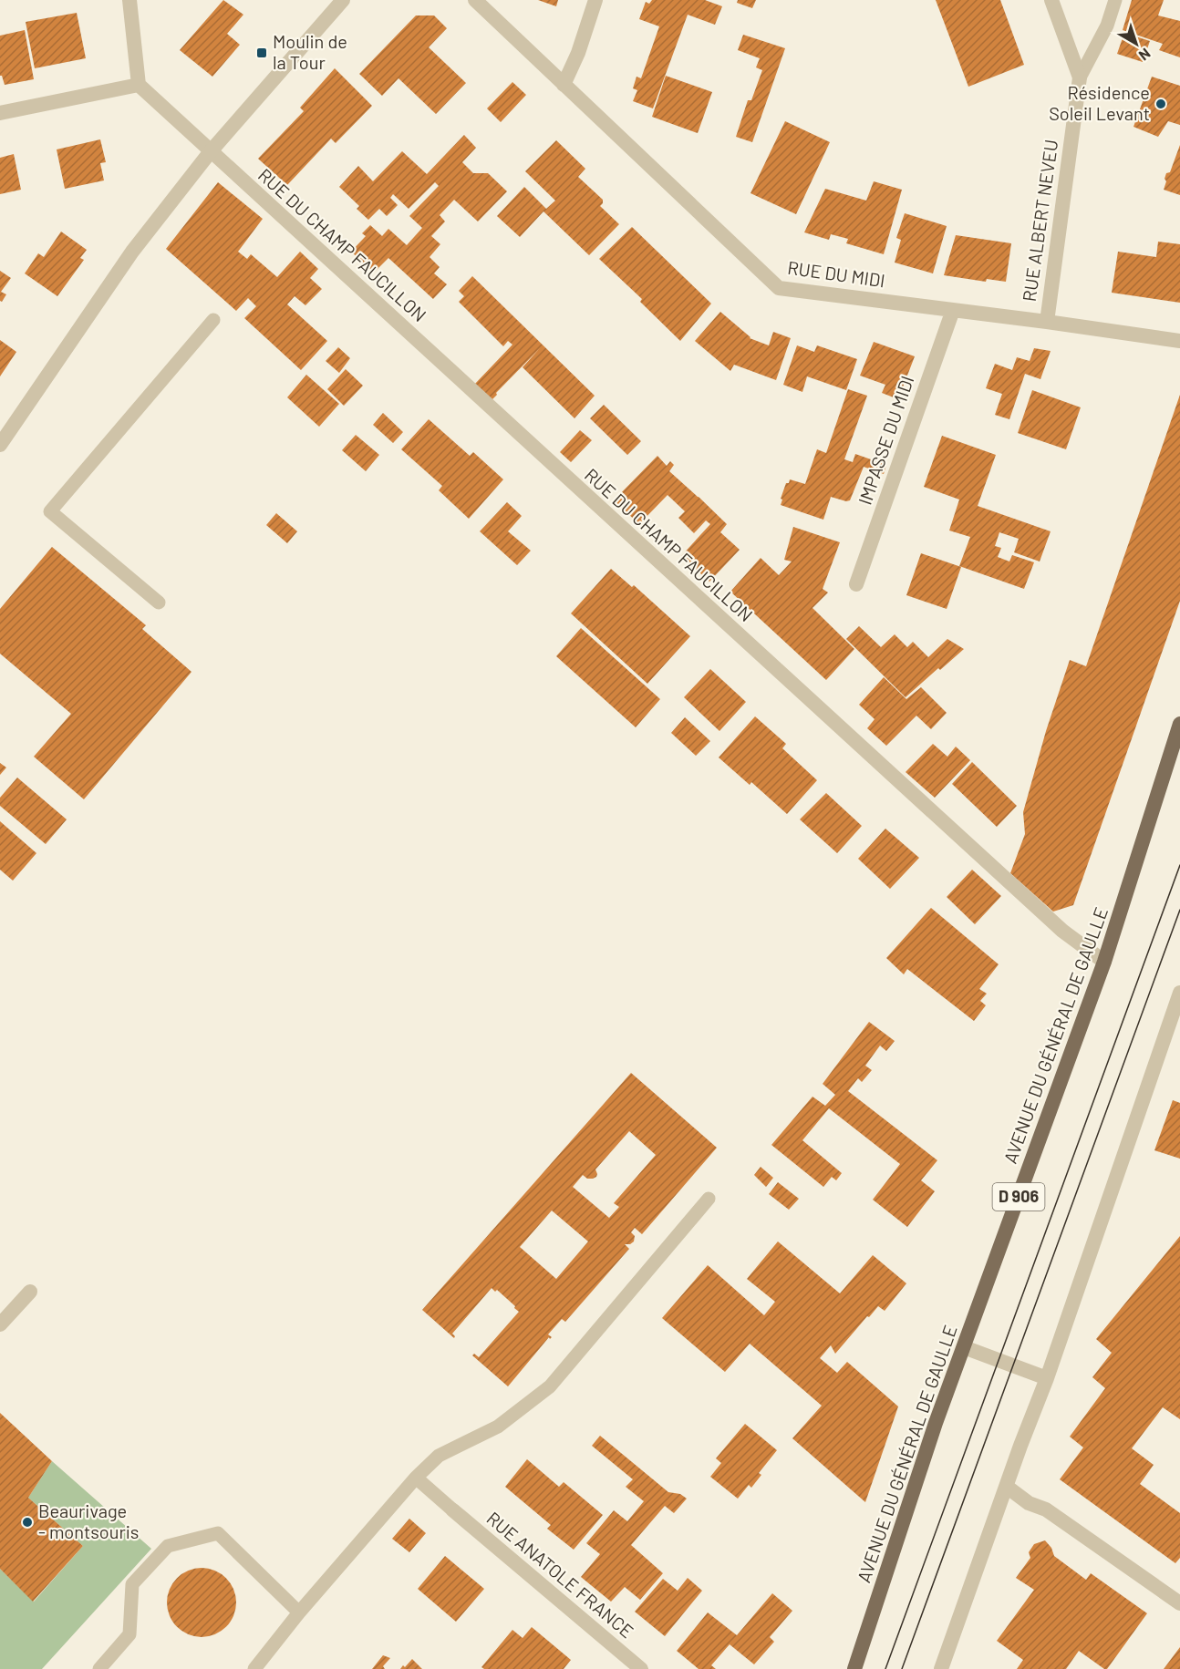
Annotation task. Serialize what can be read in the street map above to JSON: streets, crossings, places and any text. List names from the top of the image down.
{
  "streets": {
    "main road": ["AVENUE DU GÉNÉRAL DE GAULLE", "D 906"],
    "street": [
      "RUE ALBERT NEVEU",
      "RUE DU CHAMP FAUCILLON",
      "RUE DU MIDI",
      "IMPASSE DU MIDI",
      "RUE ANATOLE FRANCE"
    ]
  },
  "crossings": [
    ["RUE ALBERT NEVEU", "RUE DU MIDI"],
    ["RUE DU CHAMP FAUCILLON", "AVENUE DU GÉNÉRAL DE GAULLE"],
    ["RUE DU MIDI", "IMPASSE DU MIDI"]
  ],
  "places": {
    "transit": ["Moulin de la Tour"],
    "other": ["Résidence Soleil Levant", "Beaurivage - montsouris"]
  },
  "north": "bottom right"
}
